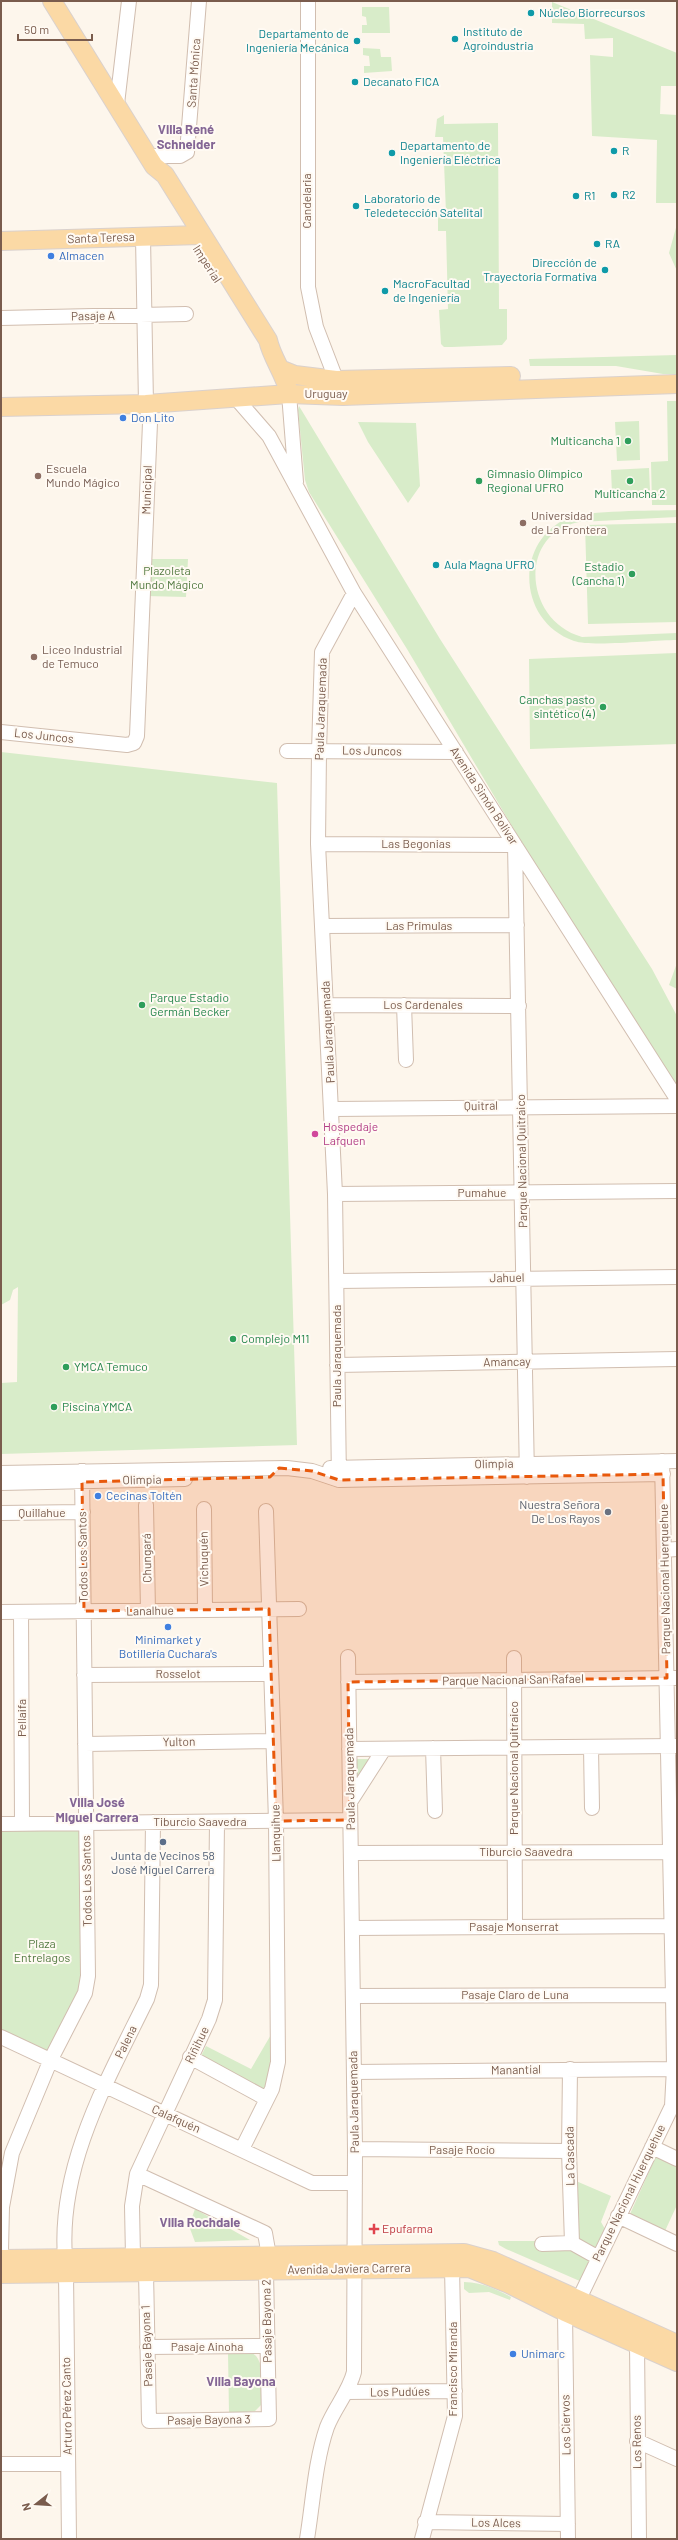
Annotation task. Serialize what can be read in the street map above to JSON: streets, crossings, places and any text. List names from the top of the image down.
{
  "streets": {
    "main road": [
      "Santa Teresa",
      "Imperial",
      "Uruguay",
      "Avenida Javiera Carrera"
    ],
    "street": [
      "Santa Mónica",
      "Candelaria",
      "Pasaje A",
      "Municipal",
      "Paula Jaraquemada",
      "Los Juncos",
      "Avenida Simón Bolívar",
      "Las Begonias",
      "Las Primulas",
      "Los Cardenales",
      "Quitral",
      "Parque Nacional Quitraico",
      "Pumahue",
      "Jahuel",
      "Amancay",
      "Olimpia",
      "Quillahue",
      "Todos Los Santos",
      "Chungará",
      "Vichuquén",
      "Parque Nacional Huerquehue",
      "Lanalhue",
      "Rosselot",
      "Parque Nacional San Rafael",
      "Pellaifa",
      "Yulton",
      "Tiburcio Saavedra",
      "Llanquihue",
      "Pasaje Monserrat",
      "Pasaje Claro de Luna",
      "Palena",
      "Riñihue",
      "Manantial",
      "Calafquén",
      "Pasaje Rocío",
      "La Cascada",
      "Pasaje Bayona 2",
      "Pasaje Bayona 1",
      "Pasaje Ainoha",
      "Francisco Miranda",
      "Los Pudúes",
      "Arturo Pérez Canto",
      "Pasaje Bayona 3",
      "Los Ciervos",
      "Los Renos",
      "Los Alces"
    ]
  },
  "crossings": [
    ["Santa Mónica", "Imperial"],
    ["Candelaria", "Uruguay"],
    ["Santa Teresa", "Imperial"],
    ["Santa Teresa", "Municipal"],
    ["Imperial", "Uruguay"],
    ["Imperial", "Avenida Simón Bolívar"],
    ["Pasaje A", "Municipal"],
    ["Uruguay", "Municipal"],
    ["Uruguay", "Avenida Simón Bolívar"],
    ["Municipal", "Los Juncos"],
    ["Paula Jaraquemada", "Los Juncos"],
    ["Paula Jaraquemada", "Avenida Simón Bolívar"],
    ["Paula Jaraquemada", "Las Begonias"],
    ["Paula Jaraquemada", "Las Primulas"],
    ["Paula Jaraquemada", "Los Cardenales"],
    ["Paula Jaraquemada", "Quitral"],
    ["Paula Jaraquemada", "Pumahue"],
    ["Paula Jaraquemada", "Jahuel"],
    ["Paula Jaraquemada", "Amancay"],
    ["Paula Jaraquemada", "Olimpia"],
    ["Paula Jaraquemada", "Parque Nacional San Rafael"],
    ["Paula Jaraquemada", "Tiburcio Saavedra"],
    ["Paula Jaraquemada", "Pasaje Monserrat"],
    ["Paula Jaraquemada", "Pasaje Claro de Luna"],
    ["Paula Jaraquemada", "Manantial"],
    ["Paula Jaraquemada", "Calafquén"],
    ["Paula Jaraquemada", "Pasaje Rocío"],
    ["Paula Jaraquemada", "Avenida Javiera Carrera"],
    ["Paula Jaraquemada", "Los Pudúes"],
    ["Los Juncos", "Avenida Simón Bolívar"],
    ["Avenida Simón Bolívar", "Las Begonias"],
    ["Avenida Simón Bolívar", "Parque Nacional Quitraico"],
    ["Las Begonias", "Parque Nacional Quitraico"],
    ["Las Primulas", "Parque Nacional Quitraico"],
    ["Los Cardenales", "Parque Nacional Quitraico"],
    ["Quitral", "Parque Nacional Quitraico"],
    ["Parque Nacional Quitraico", "Pumahue"],
    ["Parque Nacional Quitraico", "Jahuel"],
    ["Parque Nacional Quitraico", "Amancay"],
    ["Parque Nacional Quitraico", "Olimpia"],
    ["Parque Nacional Quitraico", "Parque Nacional San Rafael"],
    ["Parque Nacional Quitraico", "Tiburcio Saavedra"],
    ["Parque Nacional Quitraico", "Pasaje Monserrat"],
    ["Olimpia", "Todos Los Santos"],
    ["Olimpia", "Parque Nacional Huerquehue"],
    ["Quillahue", "Todos Los Santos"],
    ["Todos Los Santos", "Lanalhue"],
    ["Todos Los Santos", "Rosselot"],
    ["Todos Los Santos", "Yulton"],
    ["Todos Los Santos", "Tiburcio Saavedra"],
    ["Todos Los Santos", "Calafquén"],
    ["Chungará", "Lanalhue"],
    ["Vichuquén", "Lanalhue"],
    ["Parque Nacional Huerquehue", "Parque Nacional San Rafael"],
    ["Parque Nacional Huerquehue", "Tiburcio Saavedra"],
    ["Parque Nacional Huerquehue", "Pasaje Monserrat"],
    ["Parque Nacional Huerquehue", "Pasaje Claro de Luna"],
    ["Parque Nacional Huerquehue", "Manantial"],
    ["Parque Nacional Huerquehue", "Avenida Javiera Carrera"],
    ["Lanalhue", "Pellaifa"],
    ["Lanalhue", "Llanquihue"],
    ["Rosselot", "Llanquihue"],
    ["Pellaifa", "Tiburcio Saavedra"],
    ["Yulton", "Llanquihue"],
    ["Tiburcio Saavedra", "Llanquihue"],
    ["Tiburcio Saavedra", "Palena"],
    ["Tiburcio Saavedra", "Riñihue"],
    ["Llanquihue", "Calafquén"],
    ["Palena", "Calafquén"],
    ["Palena", "Avenida Javiera Carrera"],
    ["Palena", "Arturo Pérez Canto"],
    ["Riñihue", "Calafquén"],
    ["Riñihue", "Avenida Javiera Carrera"],
    ["Riñihue", "Pasaje Bayona 2"],
    ["Manantial", "La Cascada"],
    ["Pasaje Rocío", "La Cascada"],
    ["Avenida Javiera Carrera", "Pasaje Bayona 2"],
    ["Avenida Javiera Carrera", "Pasaje Bayona 1"],
    ["Avenida Javiera Carrera", "Francisco Miranda"],
    ["Avenida Javiera Carrera", "Arturo Pérez Canto"],
    ["Avenida Javiera Carrera", "Los Ciervos"],
    ["Avenida Javiera Carrera", "Los Renos"],
    ["Pasaje Bayona 2", "Pasaje Ainoha"],
    ["Pasaje Bayona 2", "Pasaje Bayona 3"],
    ["Pasaje Bayona 1", "Pasaje Ainoha"],
    ["Pasaje Bayona 1", "Pasaje Bayona 3"],
    ["Francisco Miranda", "Los Pudúes"],
    ["Francisco Miranda", "Los Alces"],
    ["Los Ciervos", "Los Alces"]
  ],
  "districts": [
    "Villa René Schneider",
    "Villa José Miguel Carrera",
    "Villa Rochdale",
    "Villa Bayona"
  ],
  "parks": ["Plazoleta Mundo Mágico", "Plaza Entrelagos"],
  "places": {
    "other": [
      "Núcleo Biorrecursos",
      "Instituto de Agroindustria",
      "Departamento de Ingeniería Mecánica",
      "Decanato FICA",
      "R",
      "Departamento de Ingeniería Eléctrica",
      "R2",
      "R1",
      "Laboratorio de Teledetección Satelital",
      "RA",
      "Almacen",
      "Dirección de Trayectoria Formativa",
      "MacroFacultad de Ingeniería",
      "Don Lito",
      "Multicancha 1",
      "Escuela Mundo Mágico",
      "Gimnasio Olímpico Regional UFRO",
      "Multicancha 2",
      "Universidad de La Frontera",
      "Aula Magna UFRO",
      "Estadio (Cancha 1)",
      "Liceo Industrial de Temuco",
      "Canchas pasto sintético (4)",
      "Parque Estadio Germán Becker",
      "Hospedaje Lafquen",
      "Complejo M11",
      "YMCA Temuco",
      "Piscina YMCA",
      "Cecinas Toltén",
      "Nuestra Señora De Los Rayos",
      "Minimarket y Botillería Cuchara's",
      "Junta de Vecinos 58 José Miguel Carrera",
      "Unimarc"
    ],
    "health": ["Epufarma"]
  },
  "scale_bar": "50 m",
  "north": "left"
}
